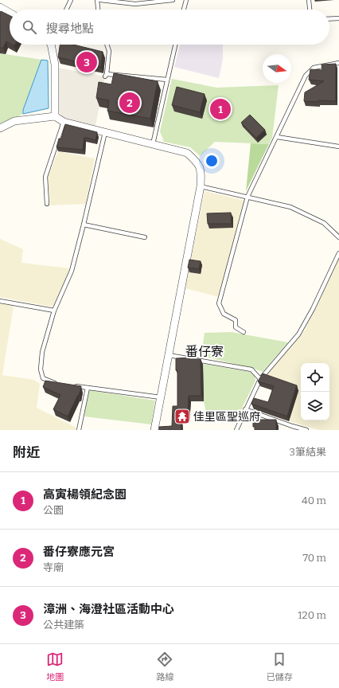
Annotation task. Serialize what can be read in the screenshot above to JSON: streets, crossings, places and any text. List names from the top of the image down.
{
  "districts": ["番仔寮"],
  "places": {
    "temple": ["佳里區聖巡府"]
  },
  "north": "right",
  "page": {
    "search": "搜尋地點",
    "pins": ["3", "2", "1"],
    "heading": ["附近", "3筆結果"],
    "list": [
      {
        "mark": "1",
        "name": "高寅楊領紀念園",
        "note": "公園",
        "value": "40 m"
      },
      {
        "mark": "2",
        "name": "番仔寮應元宮",
        "note": "寺廟",
        "value": "70 m"
      },
      {
        "mark": "3",
        "name": "漳洲、海澄社區活動中心",
        "note": "公共建築",
        "value": "120 m"
      }
    ],
    "nav": ["地圖", "路線", "已儲存"]
  }
}
